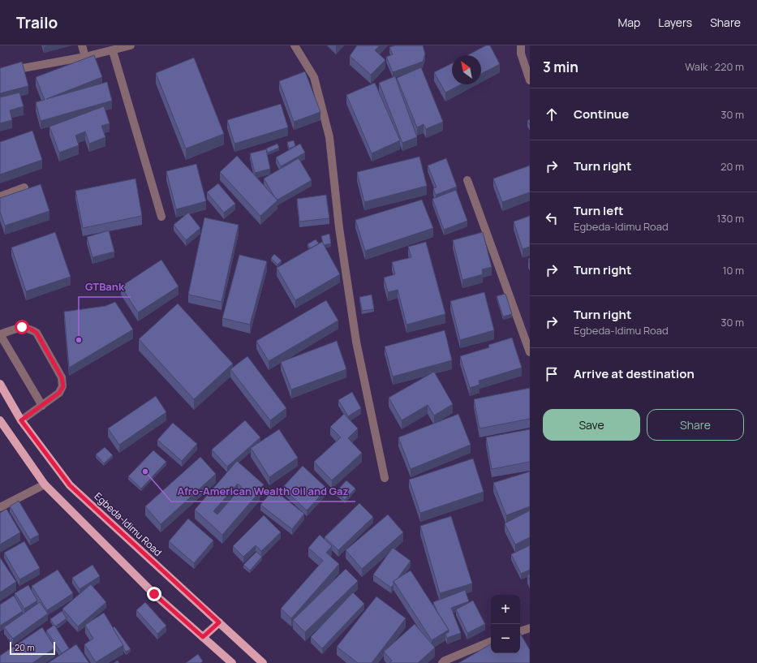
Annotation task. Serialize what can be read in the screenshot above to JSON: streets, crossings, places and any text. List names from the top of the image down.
{
  "streets": {
    "main road": ["Egbeda-Idimu Road"]
  },
  "places": ["GTBank", "Afro-American Wealth Oil and Gaz"],
  "scale_bar": "20 m",
  "north": "top left",
  "page": {
    "header": "Trailo",
    "nav": ["Map", "Layers", "Share"],
    "heading": ["3 min", "Walk · 220 m"],
    "list": [
      ["Continue", "30 m"],
      ["Turn right", "20 m"],
      ["Turn left", "Egbeda-Idimu Road", "130 m"],
      ["Turn right", "10 m"],
      ["Turn right", "Egbeda-Idimu Road", "30 m"],
      "Arrive at destination"
    ],
    "buttons": ["Save", "Share"],
    "map_buttons": ["+", "−"],
    "scale": "20 m"
  }
}
